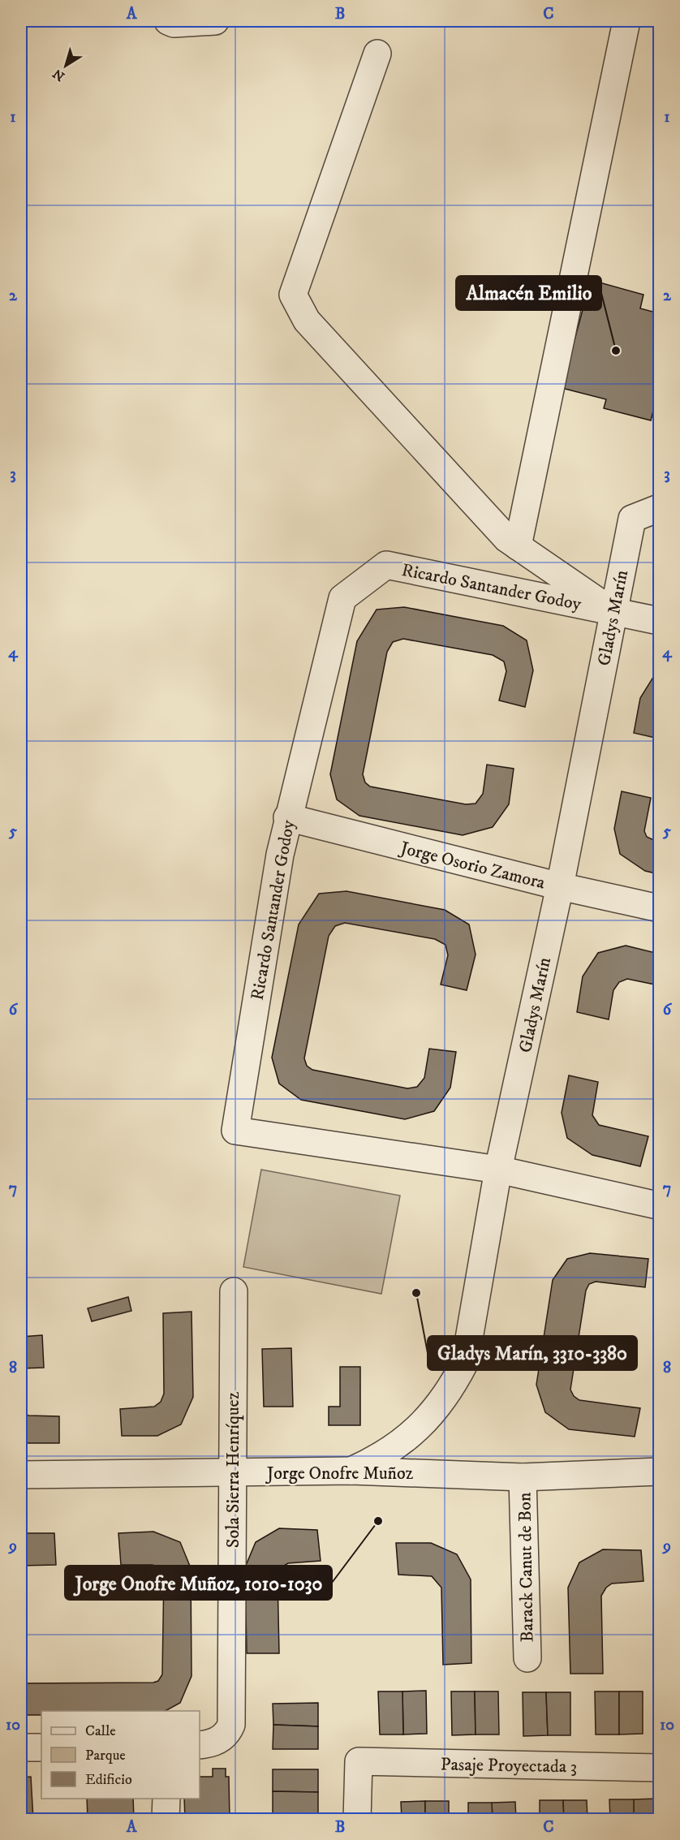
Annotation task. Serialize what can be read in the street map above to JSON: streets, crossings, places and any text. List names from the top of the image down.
{
  "streets": {
    "street": [
      "Ricardo Santander Godoy",
      "Gladys Marín",
      "Jorge Osorio Zamora",
      "Sola Sierra Henríquez",
      "Jorge Onofre Muñoz",
      "Barack Canut de Bon",
      "Pasaje Proyectada 3"
    ]
  },
  "crossings": [
    ["Ricardo Santander Godoy", "Gladys Marín"],
    ["Ricardo Santander Godoy", "Jorge Osorio Zamora"],
    ["Gladys Marín", "Jorge Osorio Zamora"],
    ["Gladys Marín", "Jorge Onofre Muñoz"],
    ["Sola Sierra Henríquez", "Jorge Onofre Muñoz"],
    ["Jorge Onofre Muñoz", "Barack Canut de Bon"]
  ],
  "places": ["Almacén Emilio", "Gladys Marín, 3310-3380", "Jorge Onofre Muñoz, 1010-1030"],
  "legend": ["Calle", "Parque", "Edificio"],
  "north": "bottom left",
  "grid": {
    "columns": ["A", "B", "C"],
    "rows": [
      "1",
      "2",
      "3",
      "4",
      "5",
      "6",
      "7",
      "8",
      "9",
      "10"
    ]
  }
}
